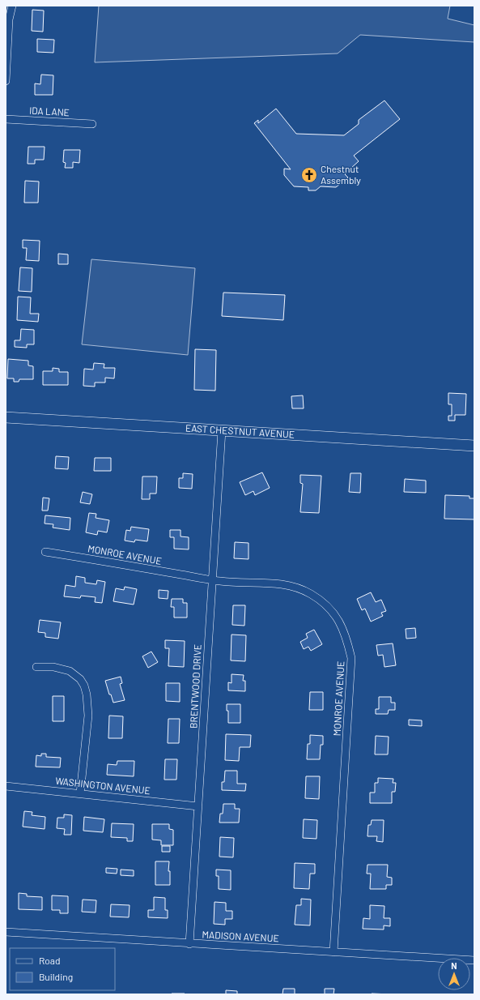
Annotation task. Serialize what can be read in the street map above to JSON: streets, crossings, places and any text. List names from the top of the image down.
{
  "streets": {
    "street": [
      "IDA LANE",
      "EAST CHESTNUT AVENUE",
      "MONROE AVENUE",
      "BRENTWOOD DRIVE",
      "WASHINGTON AVENUE",
      "MADISON AVENUE"
    ]
  },
  "crossings": [
    ["EAST CHESTNUT AVENUE", "BRENTWOOD DRIVE"],
    ["MONROE AVENUE", "BRENTWOOD DRIVE"],
    ["MONROE AVENUE", "MADISON AVENUE"],
    ["BRENTWOOD DRIVE", "WASHINGTON AVENUE"],
    ["BRENTWOOD DRIVE", "MADISON AVENUE"]
  ],
  "places": {
    "church": ["Chestnut Assembly"]
  },
  "legend": ["Road", "Building"],
  "north": "top"
}
